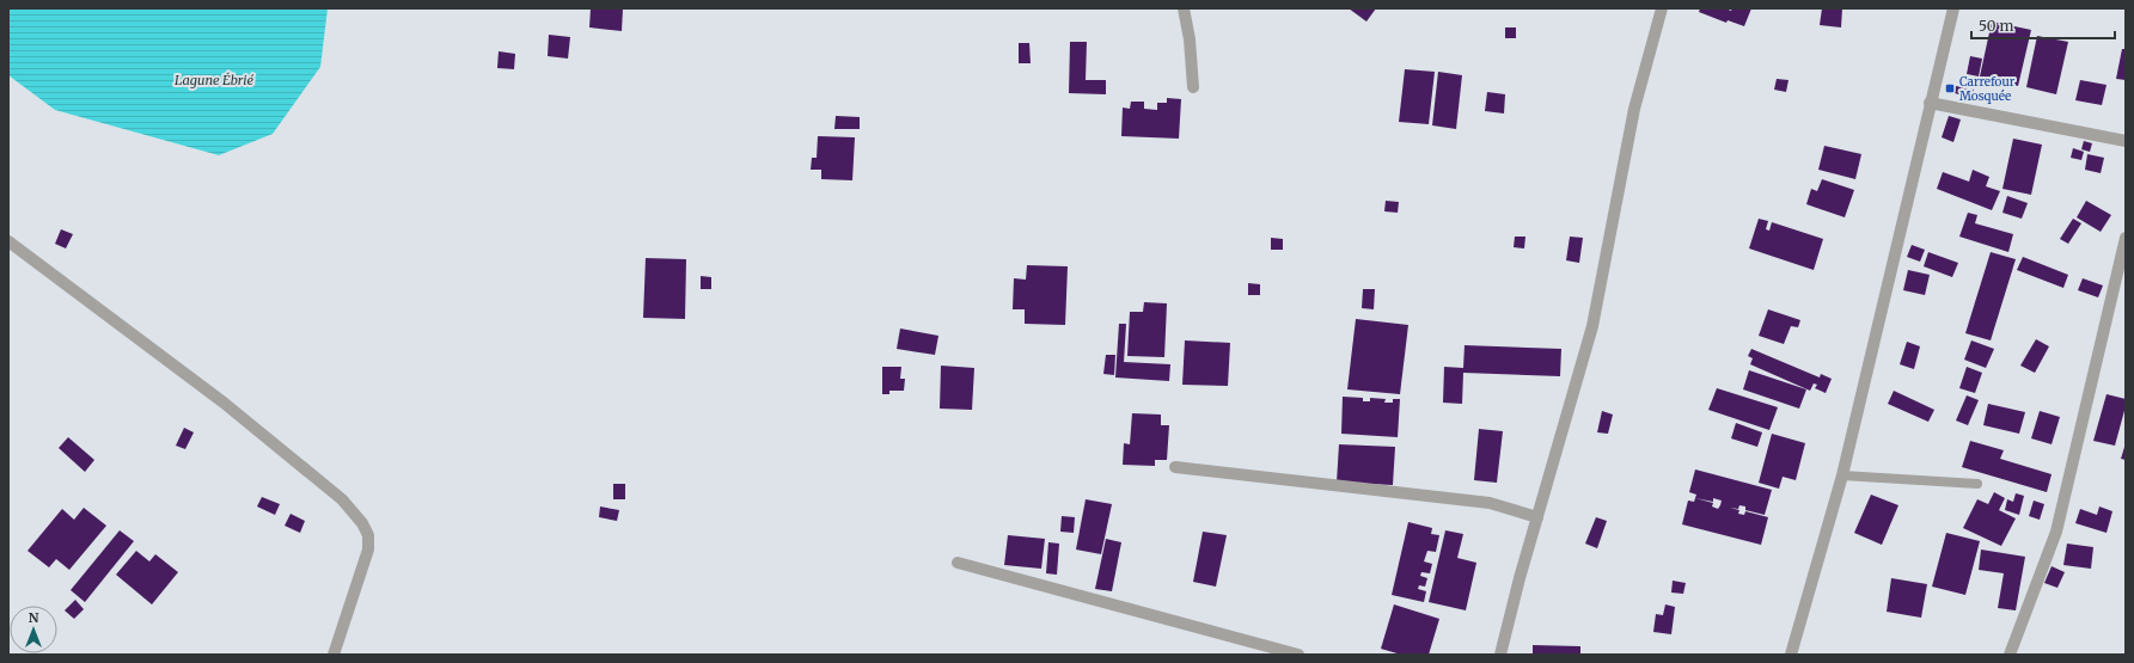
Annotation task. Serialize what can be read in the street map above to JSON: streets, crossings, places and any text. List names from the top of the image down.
{
  "water": ["Lagune Ébrié"],
  "places": {
    "transit": ["Carrefour Mosquée"]
  },
  "scale_bar": "50 m",
  "north": "top"
}
